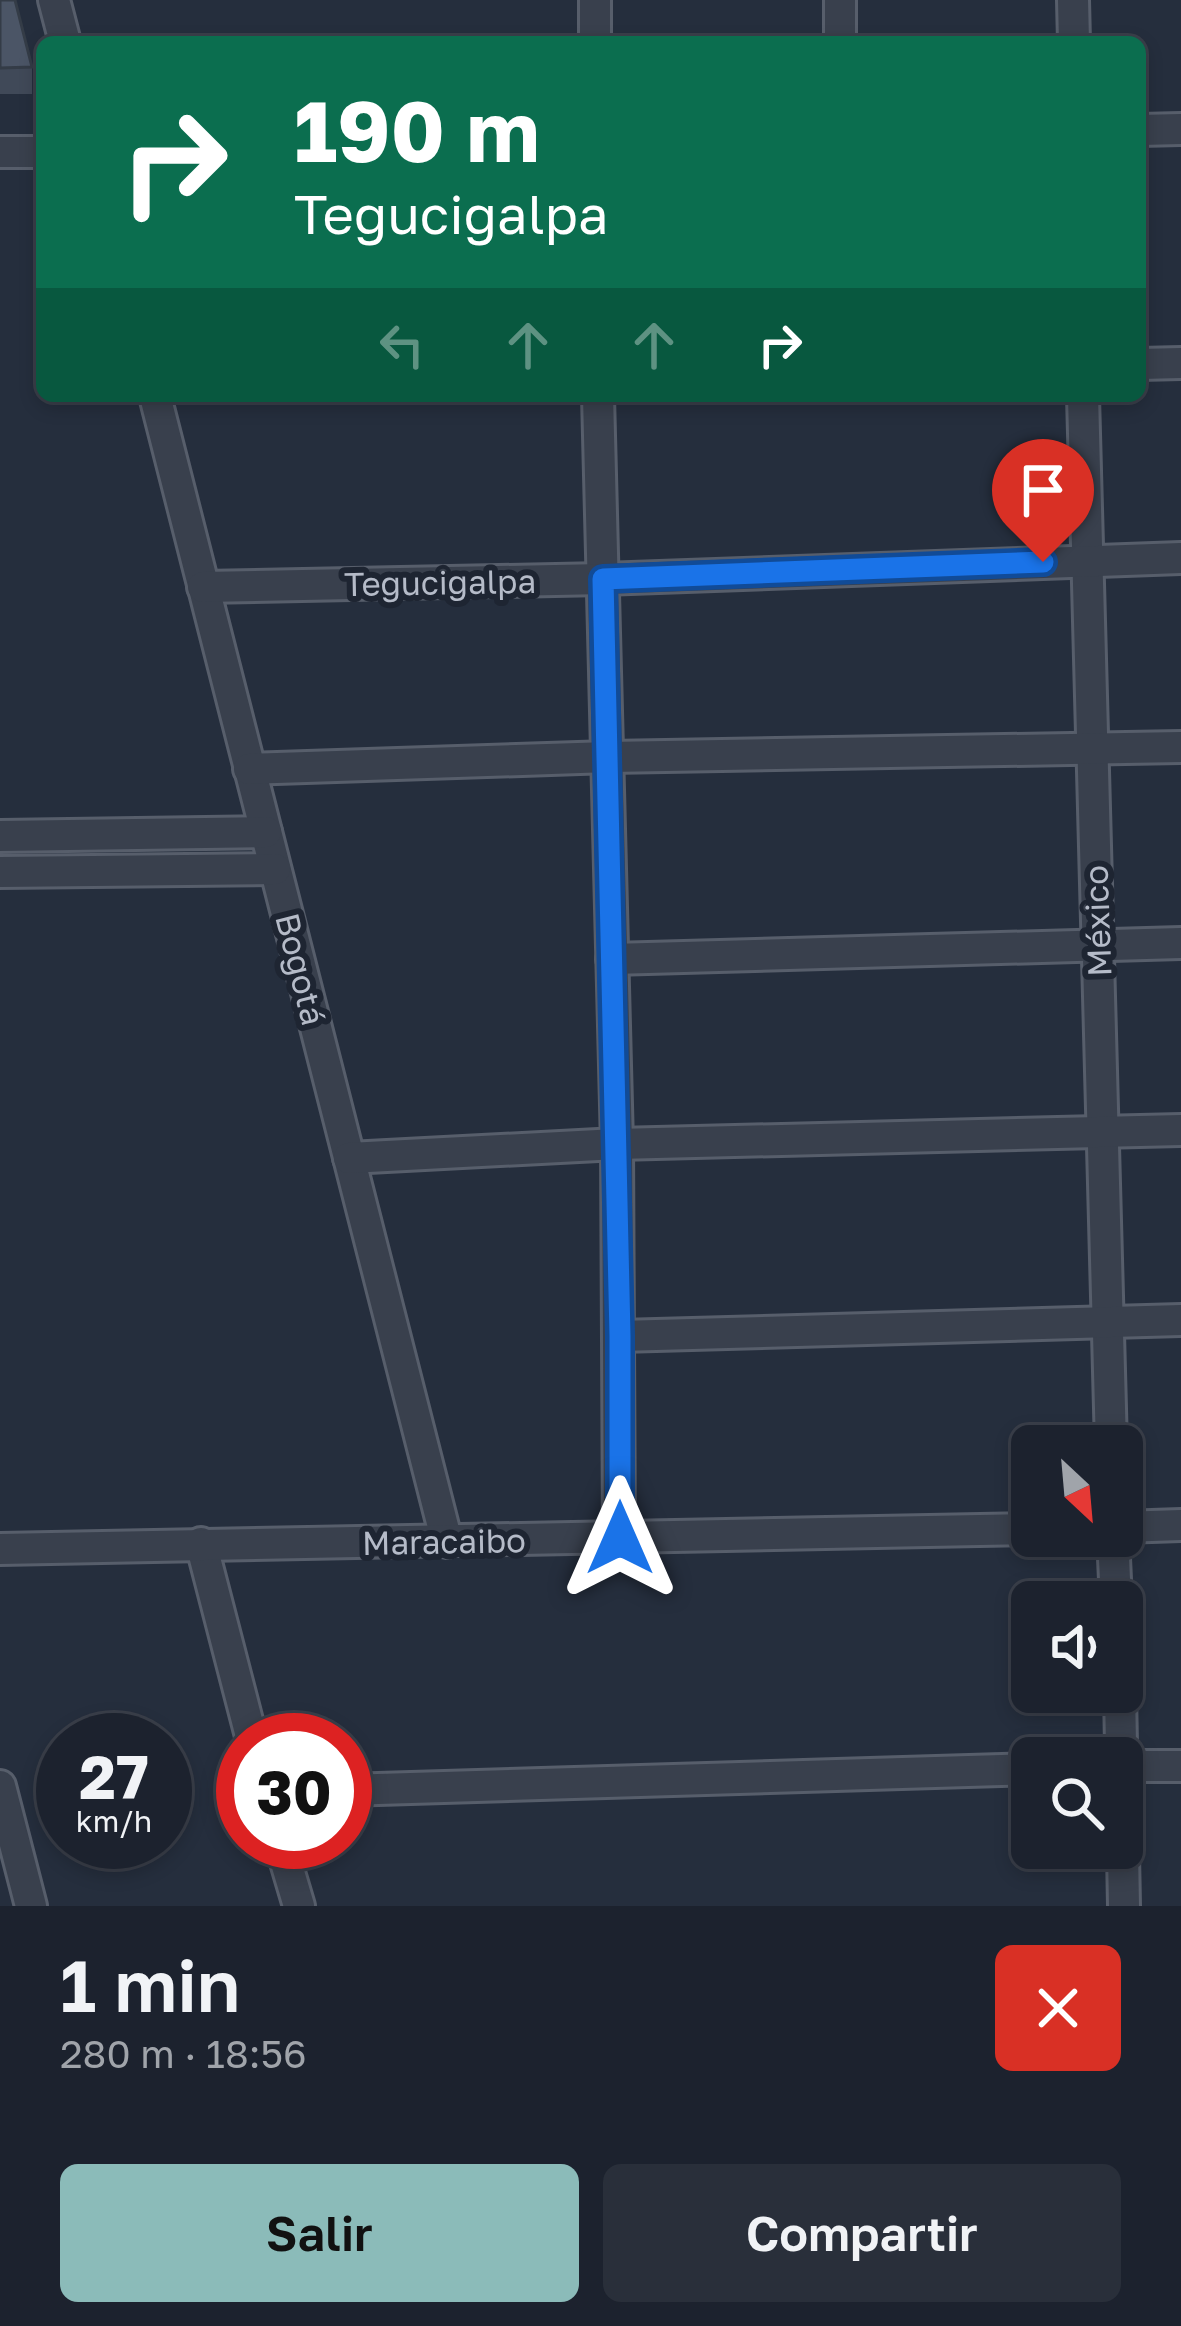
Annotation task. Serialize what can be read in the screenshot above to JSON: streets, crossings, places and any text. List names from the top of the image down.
{
  "streets": {
    "street": [
      "Tegucigalpa",
      "México",
      "Bogotá",
      "Maracaibo"
    ]
  },
  "crossings": [
    ["Tegucigalpa", "México"],
    ["Tegucigalpa", "Bogotá"],
    ["Bogotá", "Maracaibo"]
  ],
  "north": "bottom right",
  "page": {
    "turn": ["190 m", "Tegucigalpa"],
    "speed": "27 km/h",
    "limit": "30",
    "heading": ["1 min", "280 m · 18:56"],
    "buttons": ["Salir", "Compartir"]
  }
}
